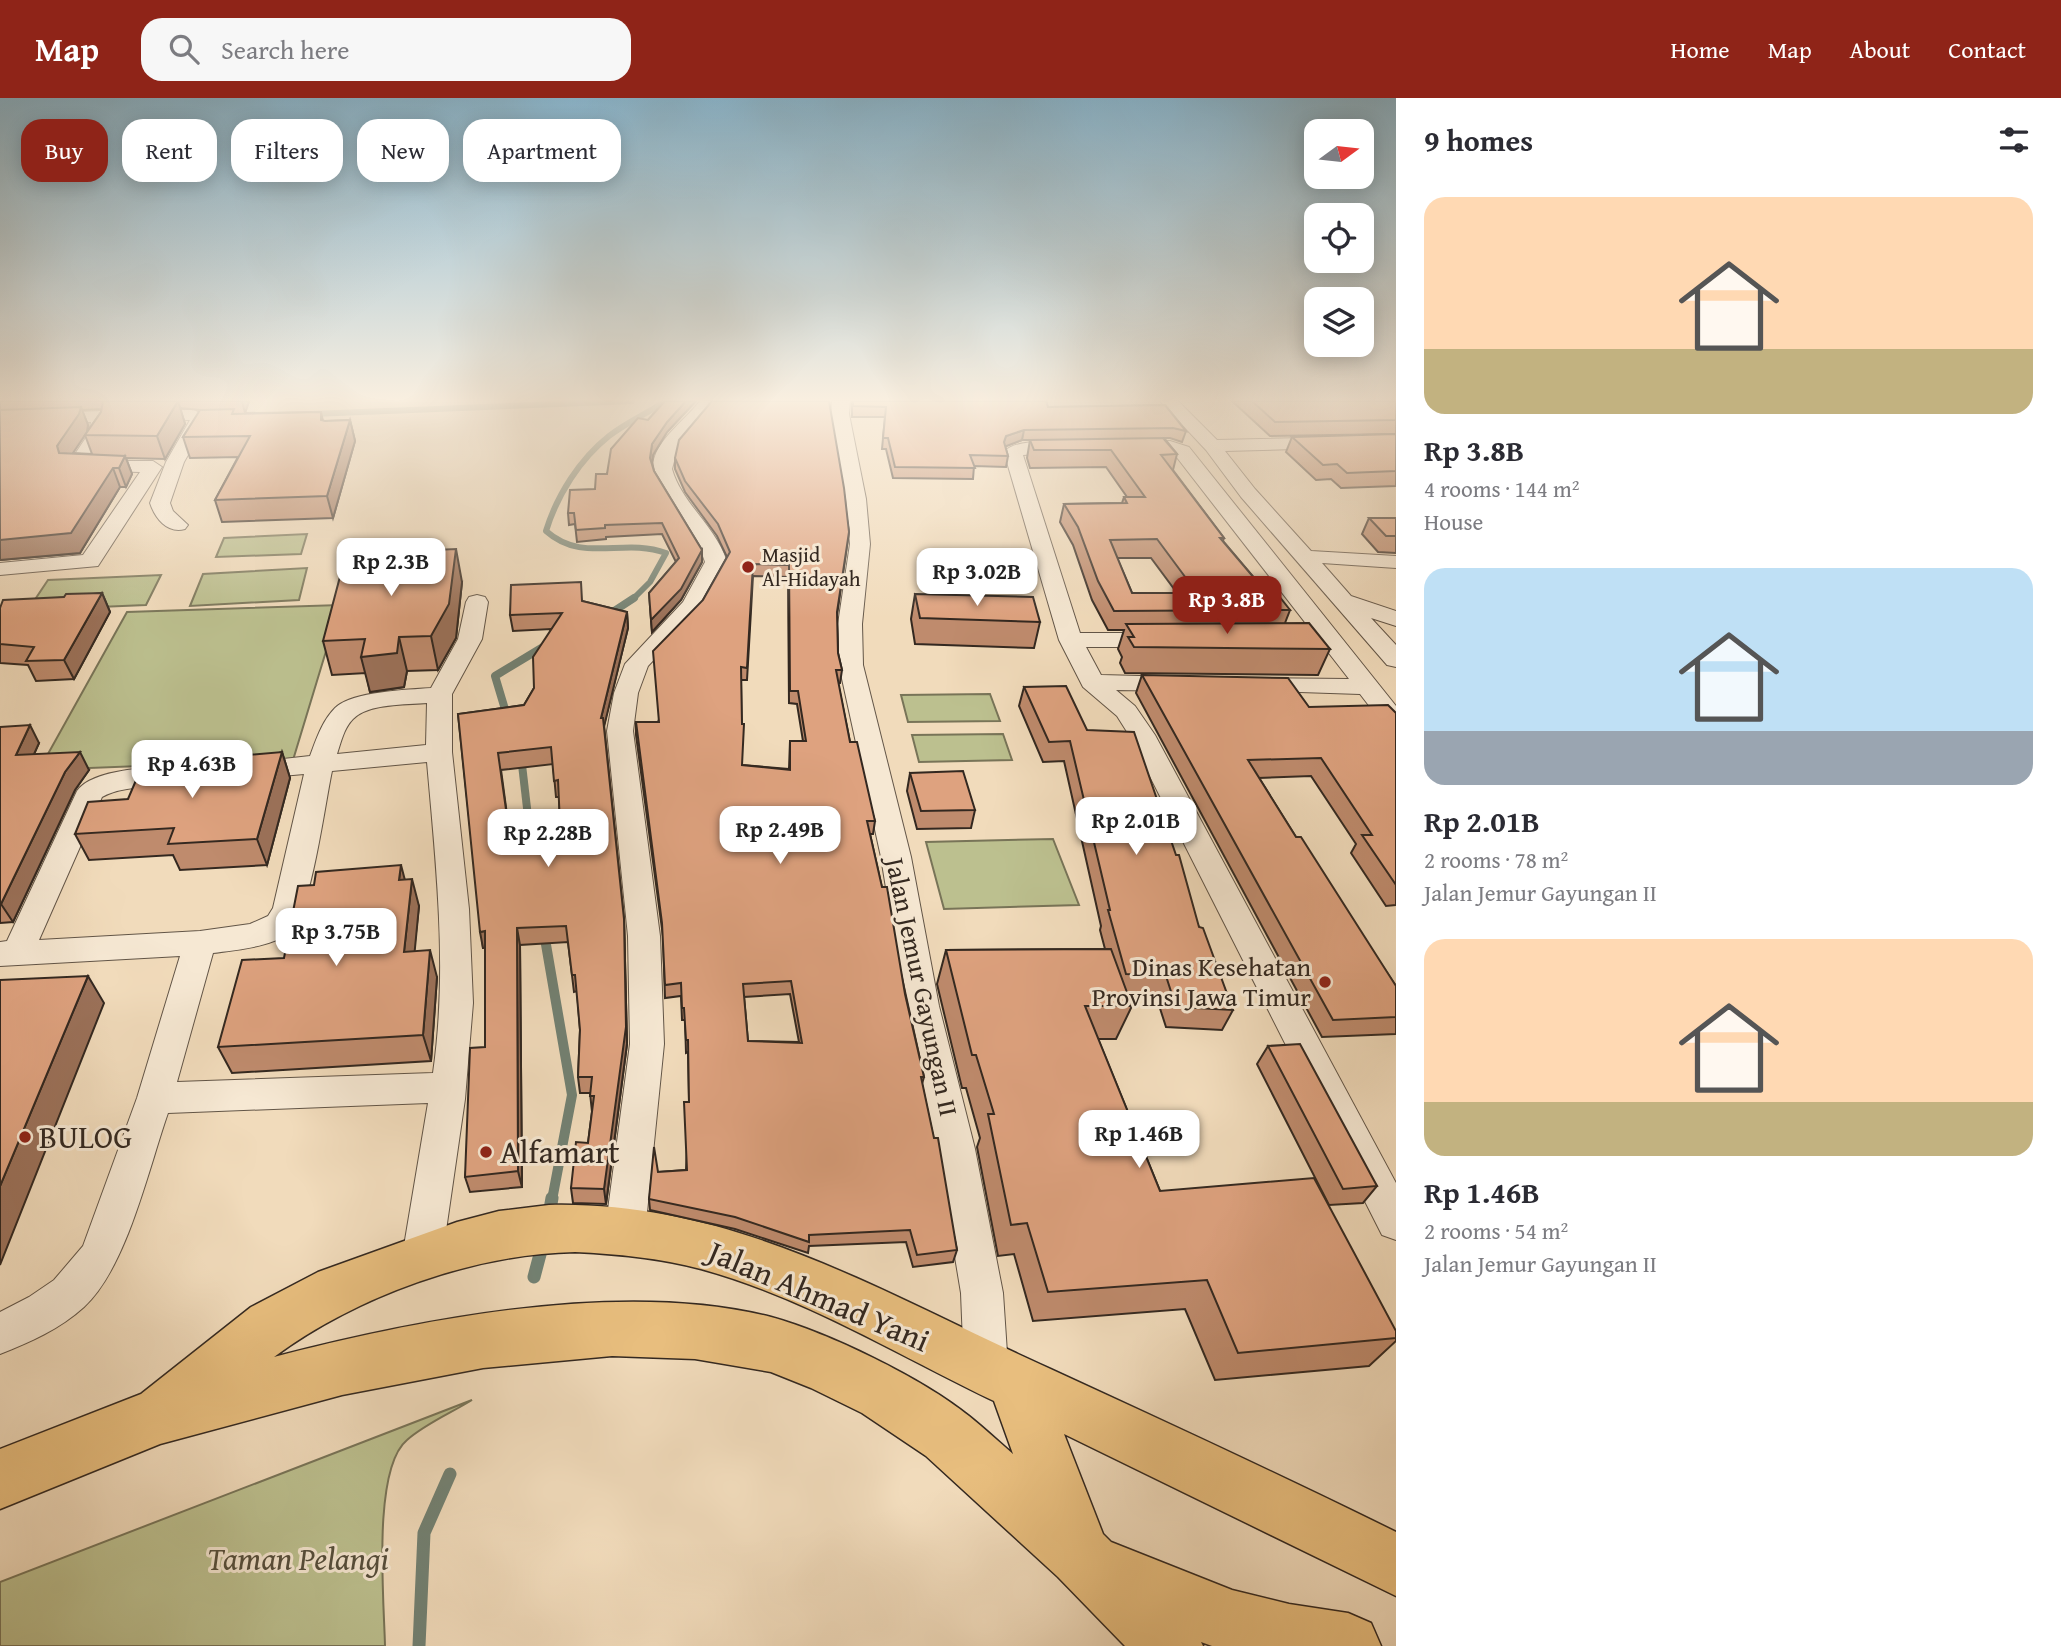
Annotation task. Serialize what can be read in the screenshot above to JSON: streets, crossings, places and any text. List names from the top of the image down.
{
  "streets": {
    "highway": ["Jalan Ahmad Yani"],
    "street": ["Jalan Jemur Gayungan II"]
  },
  "crossings": [
    ["Jalan Jemur Gayungan II", "Jalan Ahmad Yani"]
  ],
  "parks": ["Taman Pelangi"],
  "places": [
    "Masjid Al-Hidayah",
    "Dinas Kesehatan Provinsi Jawa Timur",
    "BULOG",
    "Alfamart"
  ],
  "north": "right",
  "page": {
    "header": "Map",
    "search": "Search here",
    "nav": [
      "Home",
      "Map",
      "About",
      "Contact"
    ],
    "heading": "9 homes",
    "chip": [
      "Buy",
      "Rent",
      "Filters",
      "New",
      "Apartment"
    ],
    "list": [
      {
        "name": "Rp 3.8B",
        "note": "4 rooms · 144 m² · House"
      },
      {
        "name": "Rp 2.01B",
        "note": "2 rooms · 78 m² · Jalan Jemur Gayungan II"
      },
      {
        "name": "Rp 1.46B",
        "note": "2 rooms · 54 m² · Jalan Jemur Gayungan II"
      }
    ],
    "price": [
      "Rp 2.3B",
      "Rp 3.02B",
      "Rp 3.8B",
      "Rp 4.63B",
      "Rp 2.01B",
      "Rp 2.49B",
      "Rp 2.28B",
      "Rp 3.75B",
      "Rp 1.46B"
    ]
  }
}
